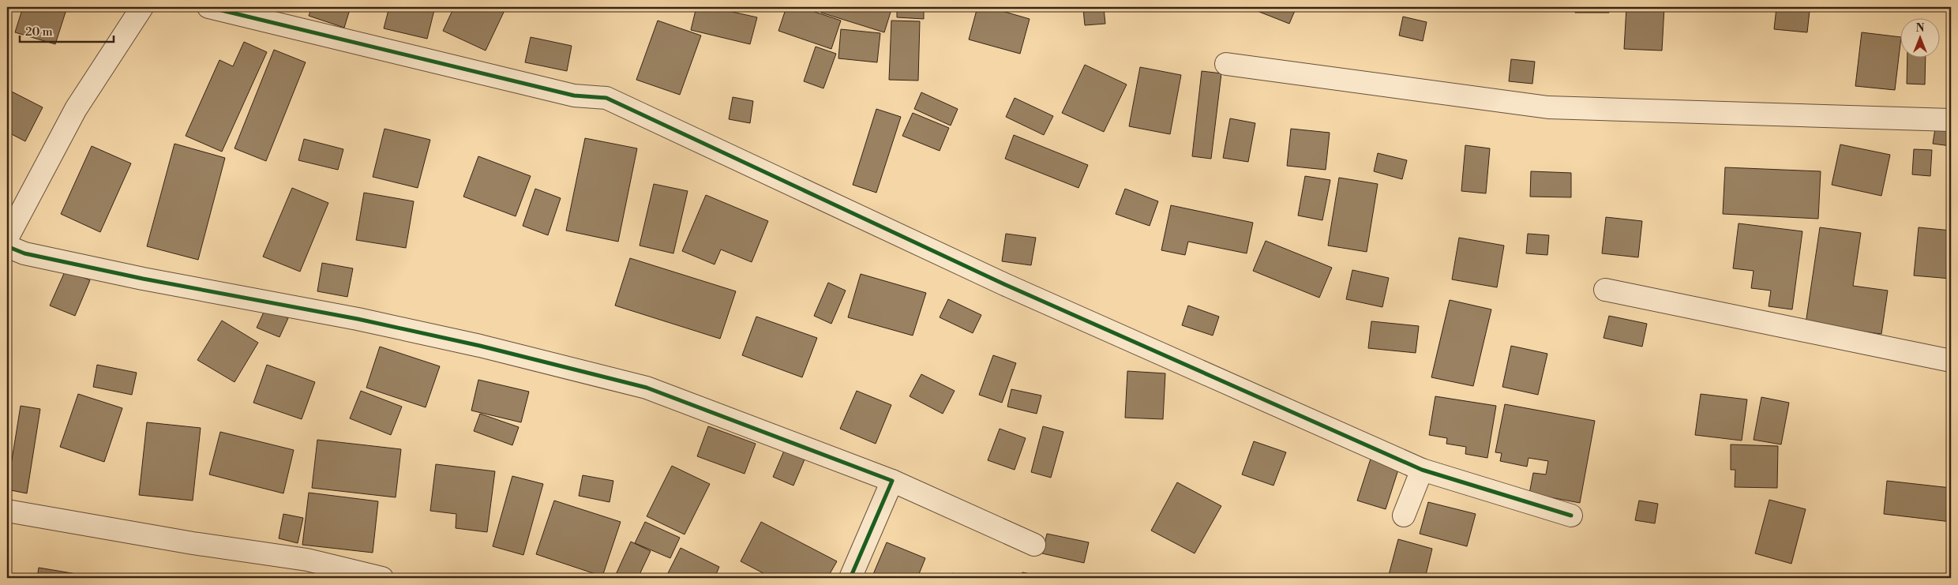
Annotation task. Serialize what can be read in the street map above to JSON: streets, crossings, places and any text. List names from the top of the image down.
{
  "scale_bar": "20 m",
  "north": "top"
}
